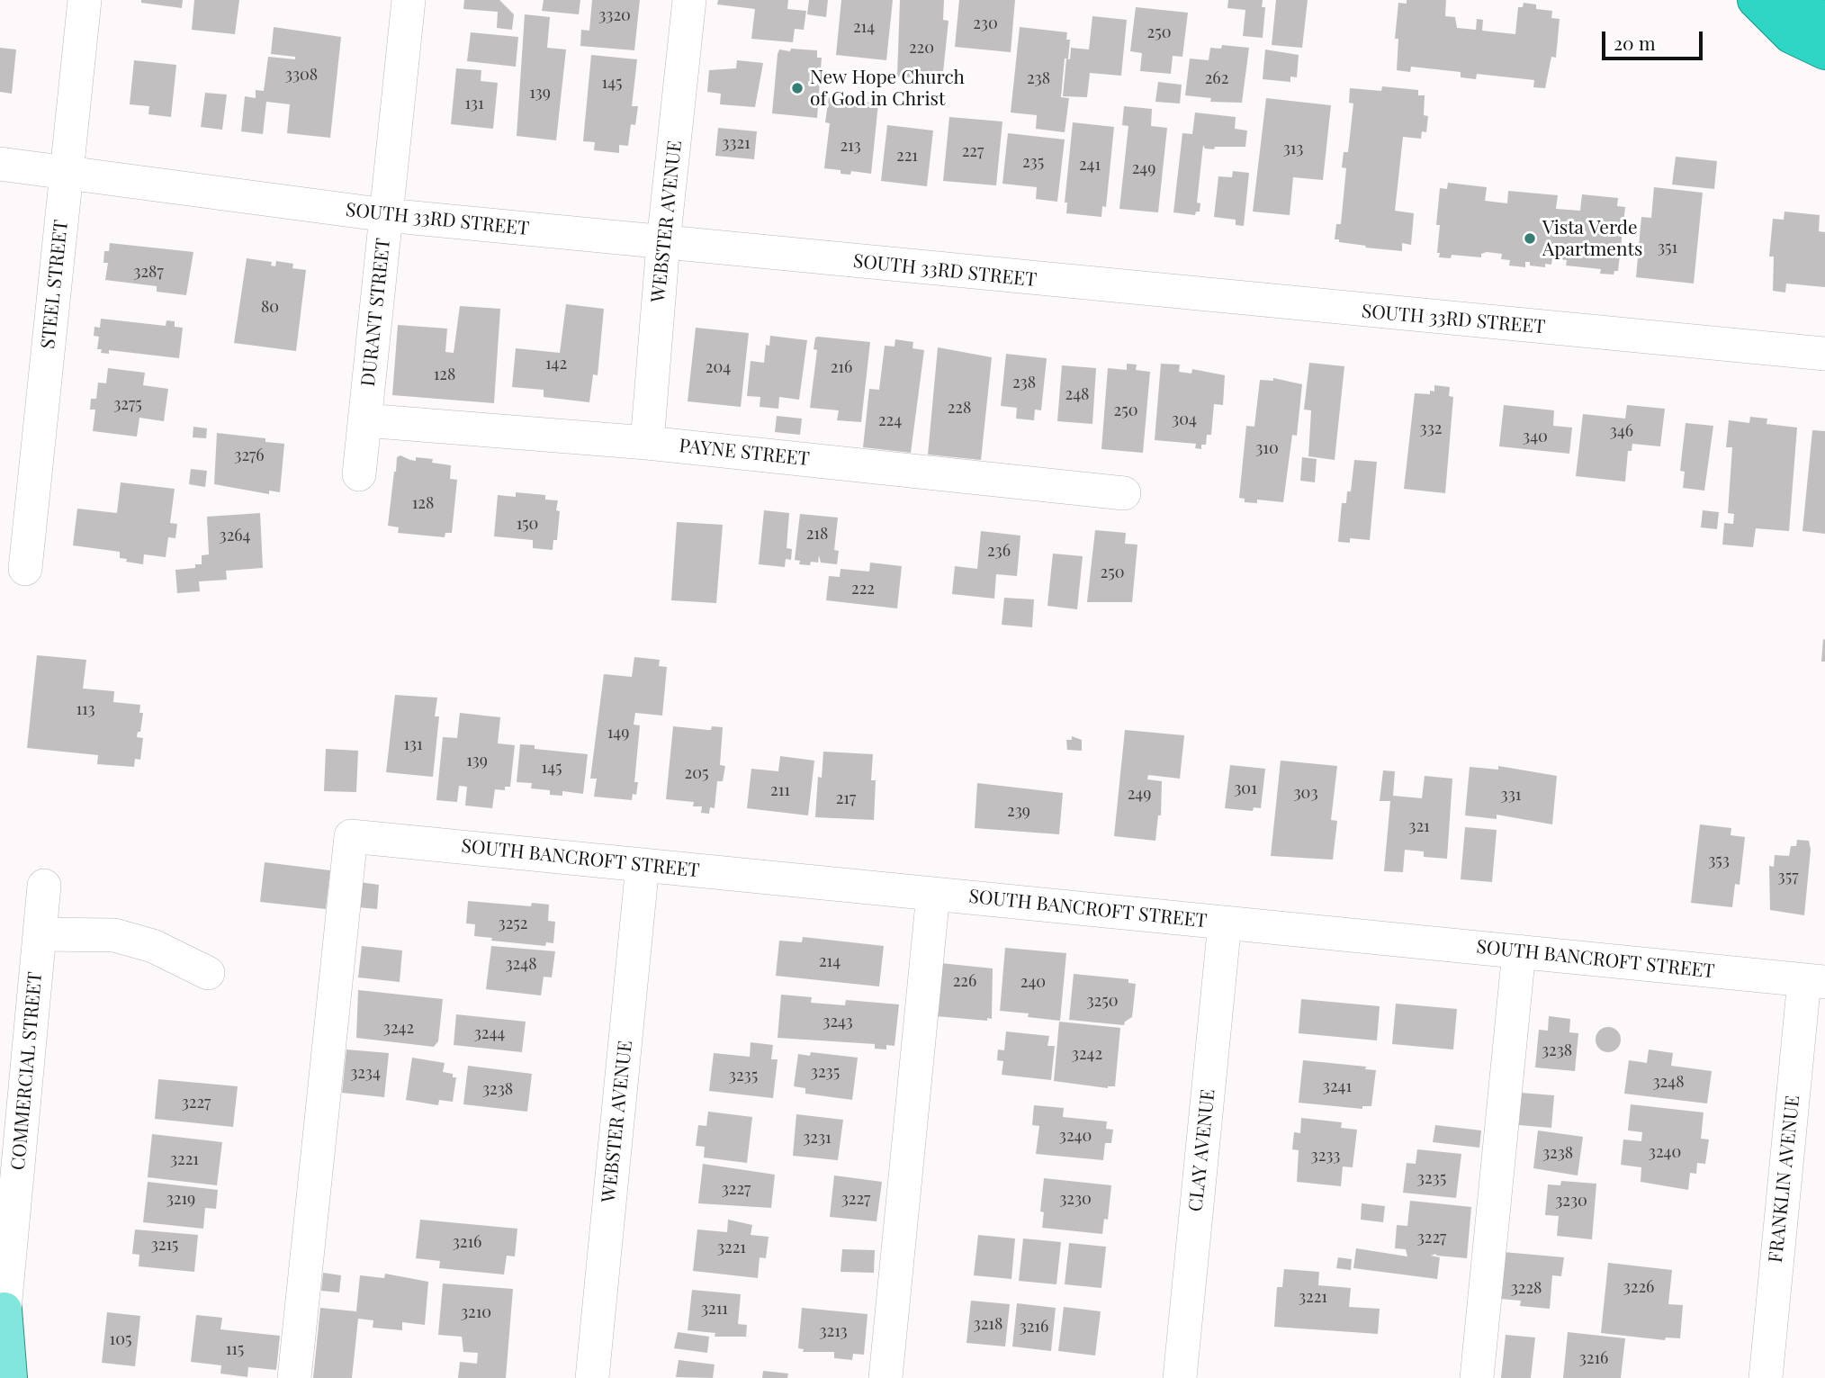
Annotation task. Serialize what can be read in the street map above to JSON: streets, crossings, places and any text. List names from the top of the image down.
{
  "streets": {
    "street": [
      "SOUTH 33RD STREET",
      "WEBSTER AVENUE",
      "STEEL STREET",
      "DURANT STREET",
      "PAYNE STREET",
      "SOUTH BANCROFT STREET",
      "COMMERCIAL STREET",
      "CLAY AVENUE",
      "FRANKLIN AVENUE"
    ]
  },
  "crossings": [
    ["SOUTH 33RD STREET", "WEBSTER AVENUE"],
    ["SOUTH 33RD STREET", "STEEL STREET"],
    ["SOUTH 33RD STREET", "DURANT STREET"],
    ["WEBSTER AVENUE", "PAYNE STREET"],
    ["WEBSTER AVENUE", "SOUTH BANCROFT STREET"],
    ["DURANT STREET", "PAYNE STREET"],
    ["SOUTH BANCROFT STREET", "CLAY AVENUE"],
    ["SOUTH BANCROFT STREET", "FRANKLIN AVENUE"]
  ],
  "places": ["New Hope Church of God in Christ", "Vista Verde Apartments"],
  "house_numbers": [
    "3320",
    "230",
    "214",
    "250",
    "220",
    "3308",
    "238",
    "262",
    "145",
    "139",
    "131",
    "3321",
    "213",
    "313",
    "227",
    "221",
    "235",
    "241",
    "249",
    "351",
    "3287",
    "80",
    "142",
    "204",
    "216",
    "128",
    "238",
    "248",
    "3275",
    "228",
    "250",
    "304",
    "224",
    "332",
    "346",
    "340",
    "310",
    "3276",
    "128",
    "150",
    "218",
    "3264",
    "236",
    "250",
    "222",
    "113",
    "149",
    "131",
    "139",
    "145",
    "205",
    "301",
    "211",
    "303",
    "249",
    "331",
    "217",
    "239",
    "321",
    "353",
    "357",
    "3252",
    "214",
    "3248",
    "226",
    "240",
    "3250",
    "3243",
    "3242",
    "3244",
    "3238",
    "3242",
    "3235",
    "3234",
    "3235",
    "3248",
    "3241",
    "3238",
    "3227",
    "3240",
    "3231",
    "3240",
    "3238",
    "3233",
    "3221",
    "3235",
    "3227",
    "3219",
    "3227",
    "3230",
    "3230",
    "3227",
    "3216",
    "3215",
    "3221",
    "3226",
    "3228",
    "3221",
    "3211",
    "3210",
    "3218",
    "3216",
    "3213",
    "105",
    "115",
    "3216"
  ],
  "scale_bar": "20 m"
}
